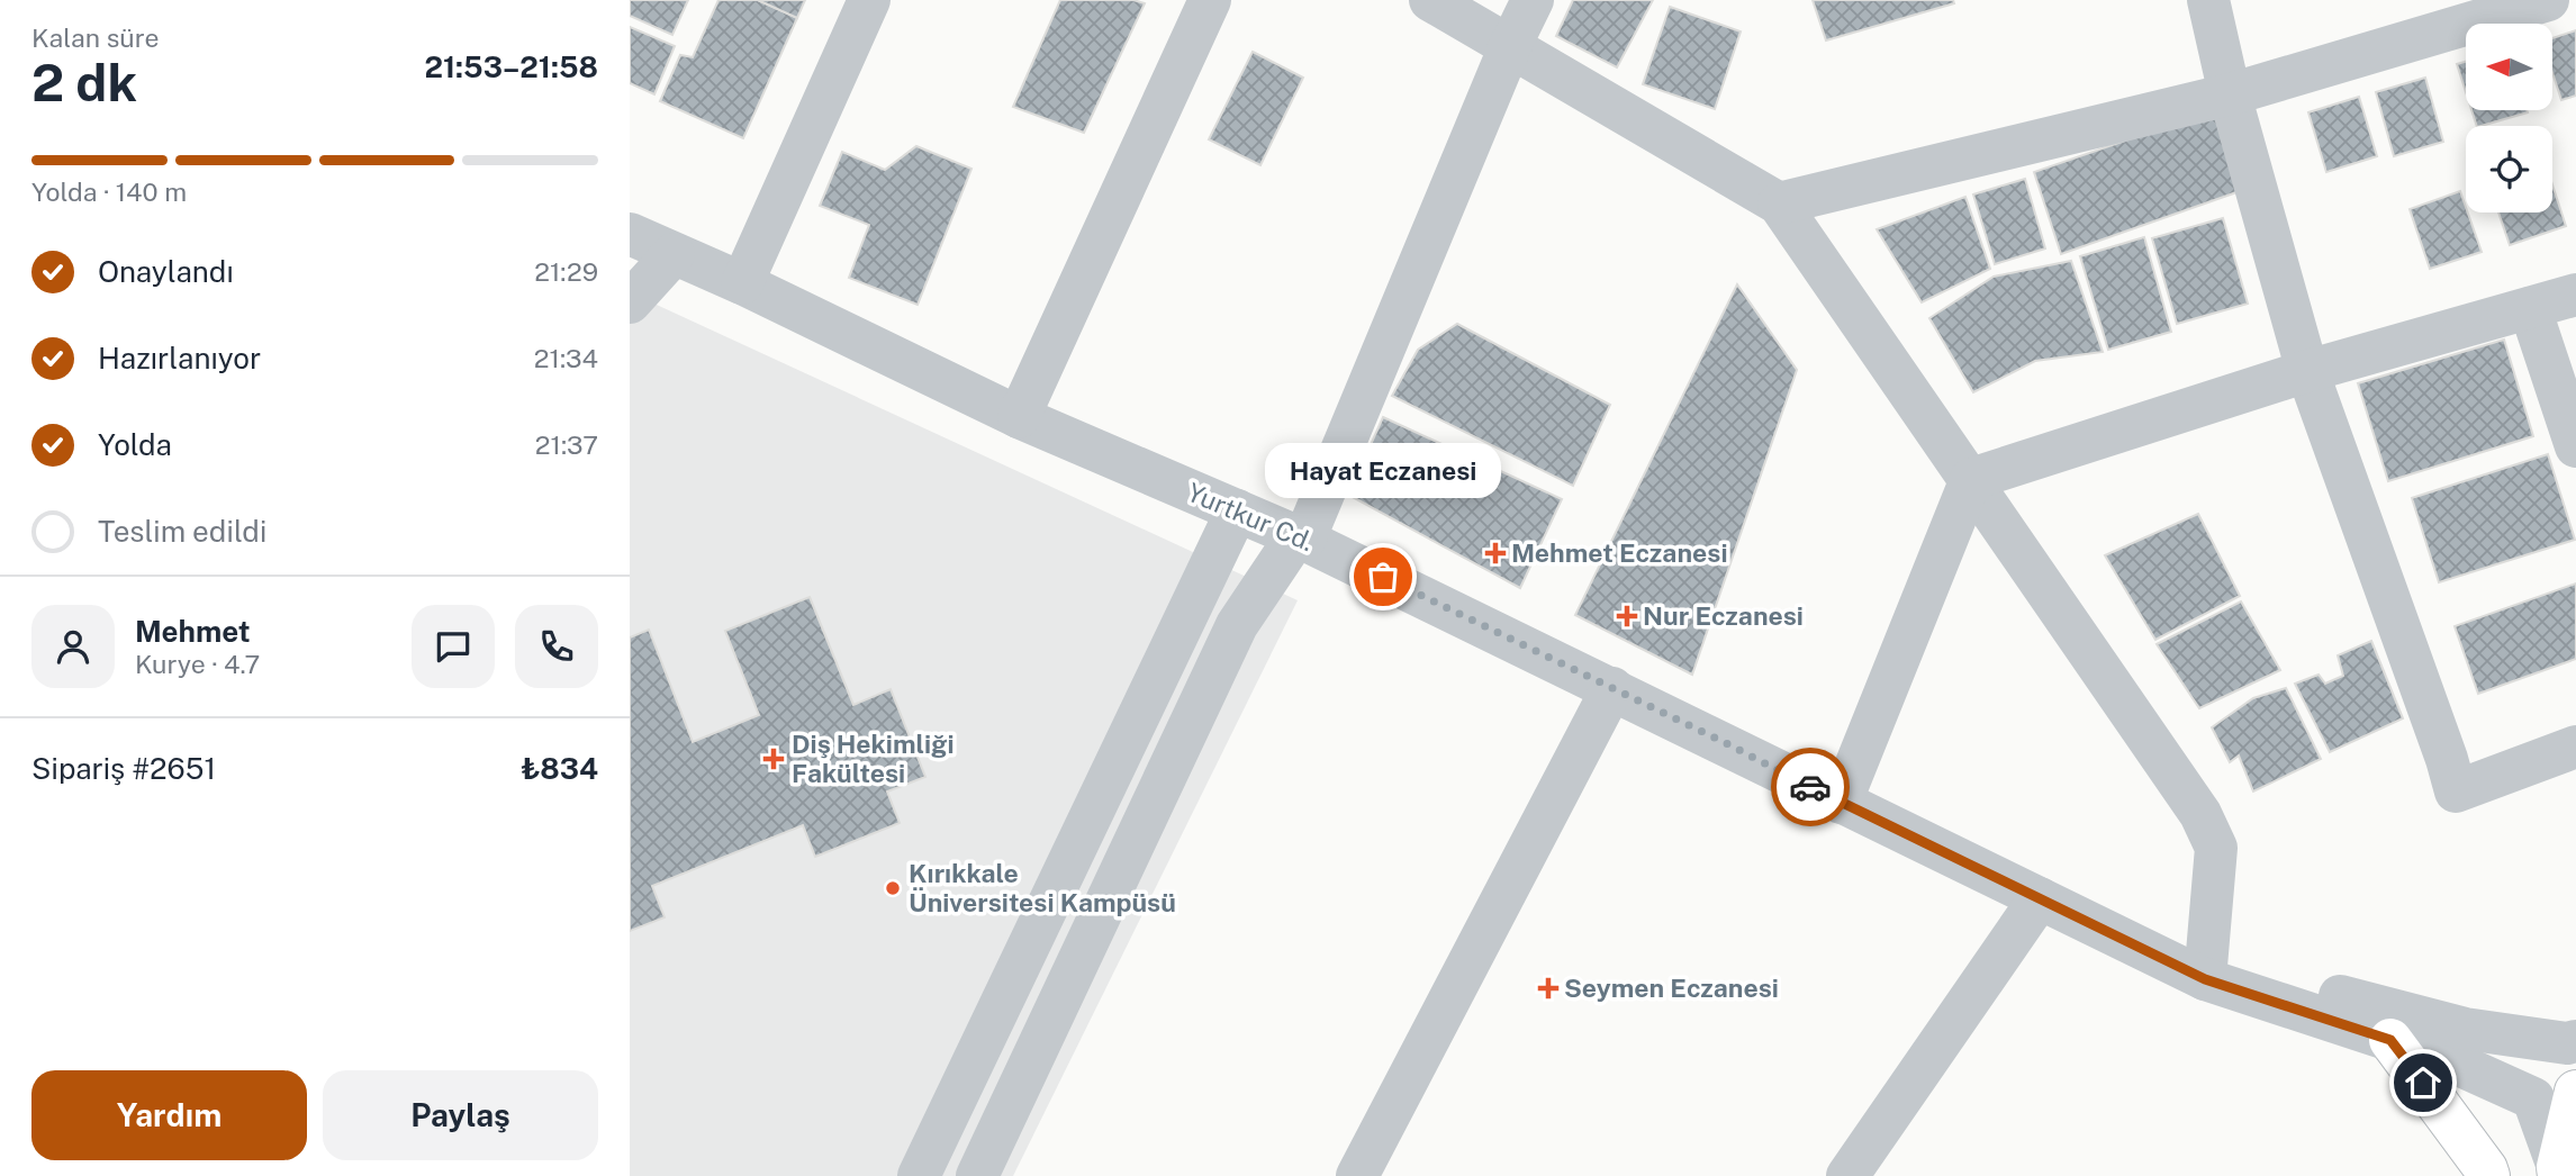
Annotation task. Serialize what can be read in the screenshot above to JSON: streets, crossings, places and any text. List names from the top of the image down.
{
  "streets": {
    "street": ["Yurtkur Cd."]
  },
  "places": {
    "health": [
      "Mehmet Eczanesi",
      "Nur Eczanesi",
      "Diş Hekimliği Fakültesi",
      "Seymen Eczanesi"
    ],
    "other": ["Hayat Eczanesi", "Kırıkkale Üniversitesi Kampüsü"]
  },
  "north": "left",
  "page": {
    "heading": ["2 dk", "Kalan süre", "21:53–21:58"],
    "panel": [
      "Mehmet",
      "Kurye · 4.7",
      "Sipariş #2651",
      "₺834"
    ],
    "bar": "Yolda · 140 m",
    "list": [
      ["Onaylandı", "21:29"],
      ["Hazırlanıyor", "21:34"],
      ["Yolda", "21:37"],
      "Teslim edildi"
    ],
    "bubble": "Hayat Eczanesi",
    "buttons": ["Yardım", "Paylaş"]
  }
}
